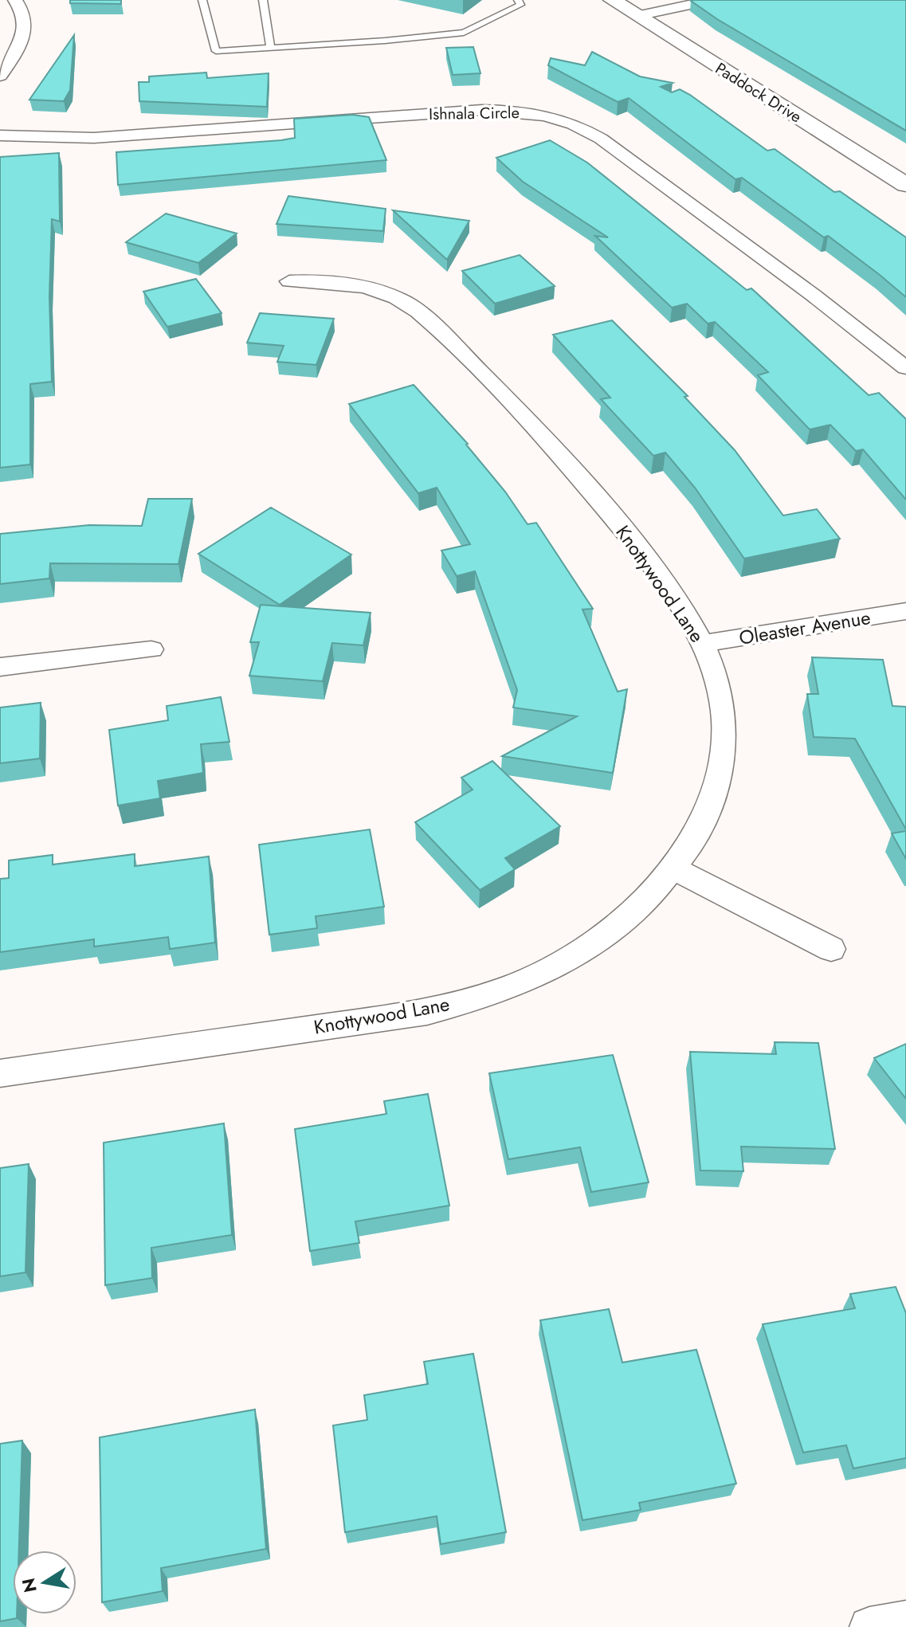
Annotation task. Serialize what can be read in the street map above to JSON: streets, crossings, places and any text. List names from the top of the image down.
{
  "streets": {
    "street": [
      "Paddock Drive",
      "Ishnala Circle",
      "Knottywood Lane",
      "Oleaster Avenue"
    ]
  },
  "crossings": [
    ["Knottywood Lane", "Oleaster Avenue"]
  ],
  "north": "left"
}
